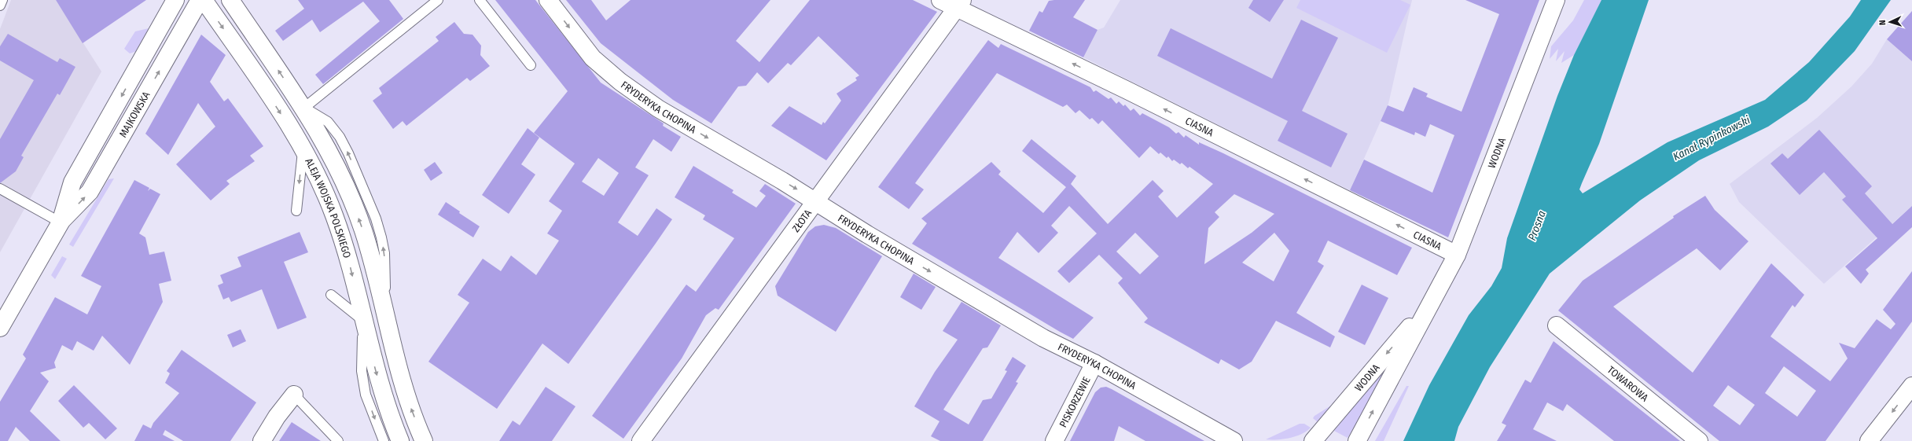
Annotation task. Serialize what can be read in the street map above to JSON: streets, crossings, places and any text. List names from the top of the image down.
{
  "streets": {
    "street": [
      "FRYDERYKA CHOPINA",
      "MAJKOWSKA",
      "CIASNA",
      "WODNA",
      "ALEJA WOJSKA POLSKIEGO",
      "ZŁOTA",
      "TOWAROWA",
      "PISKORZEWIE"
    ]
  },
  "crossings": [
    ["FRYDERYKA CHOPINA", "ZŁOTA"],
    ["FRYDERYKA CHOPINA", "PISKORZEWIE"],
    ["CIASNA", "WODNA"],
    ["CIASNA", "ZŁOTA"]
  ],
  "one_way": ["FRYDERYKA CHOPINA", "CIASNA"],
  "water": ["Kanał Rypinkowski", "Prosna"],
  "north": "left"
}
